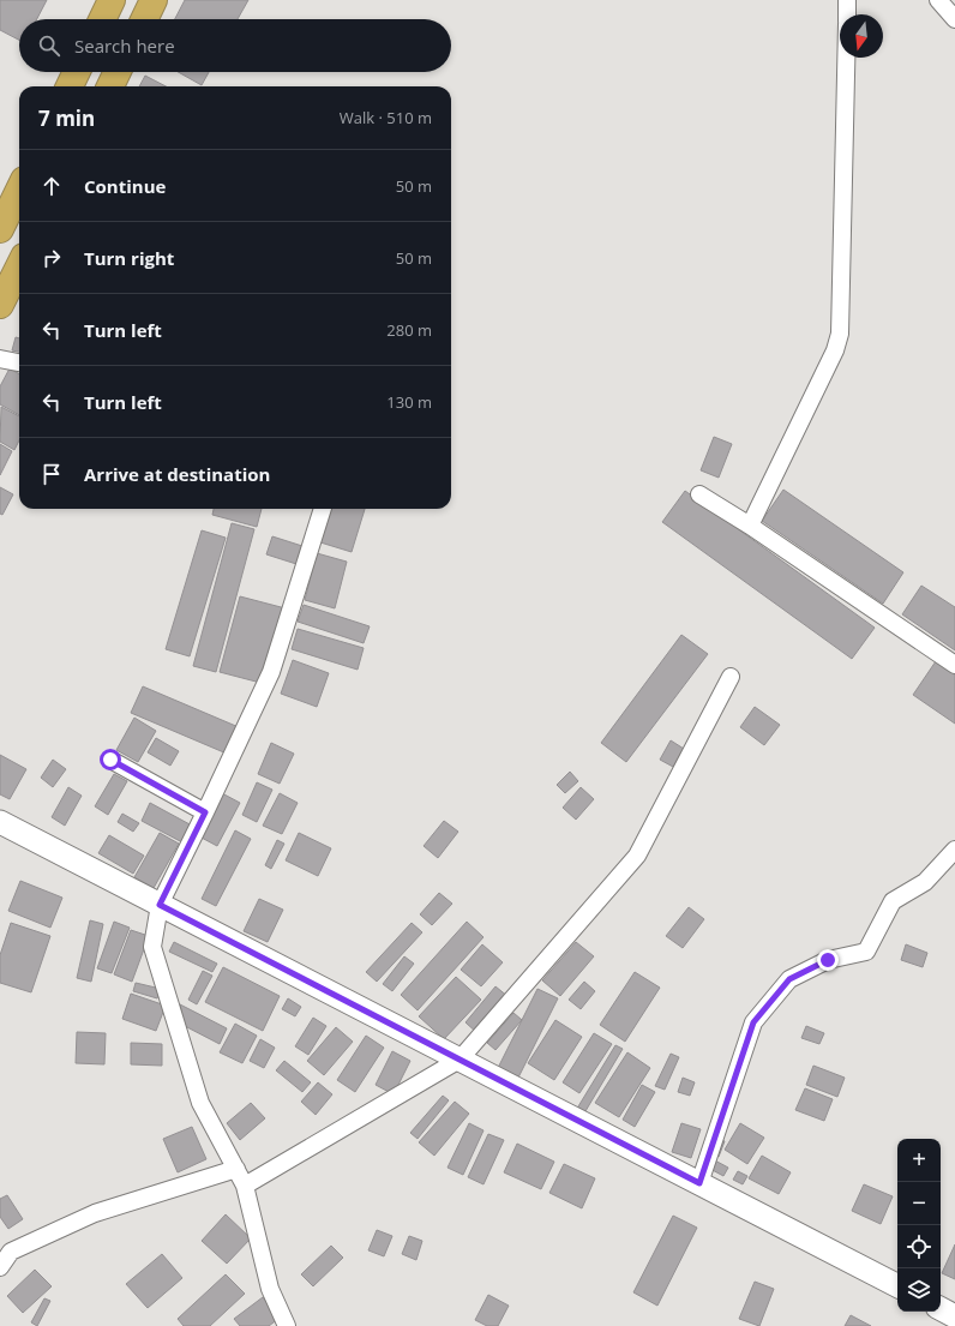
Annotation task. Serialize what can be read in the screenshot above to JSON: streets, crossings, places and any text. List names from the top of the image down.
{
  "north": "bottom",
  "page": {
    "search": "Search here",
    "heading": ["7 min", "Walk · 510 m"],
    "list": [
      ["Continue", "50 m"],
      ["Turn right", "50 m"],
      ["Turn left", "280 m"],
      ["Turn left", "130 m"],
      "Arrive at destination"
    ],
    "map_buttons": ["+", "−"]
  }
}
